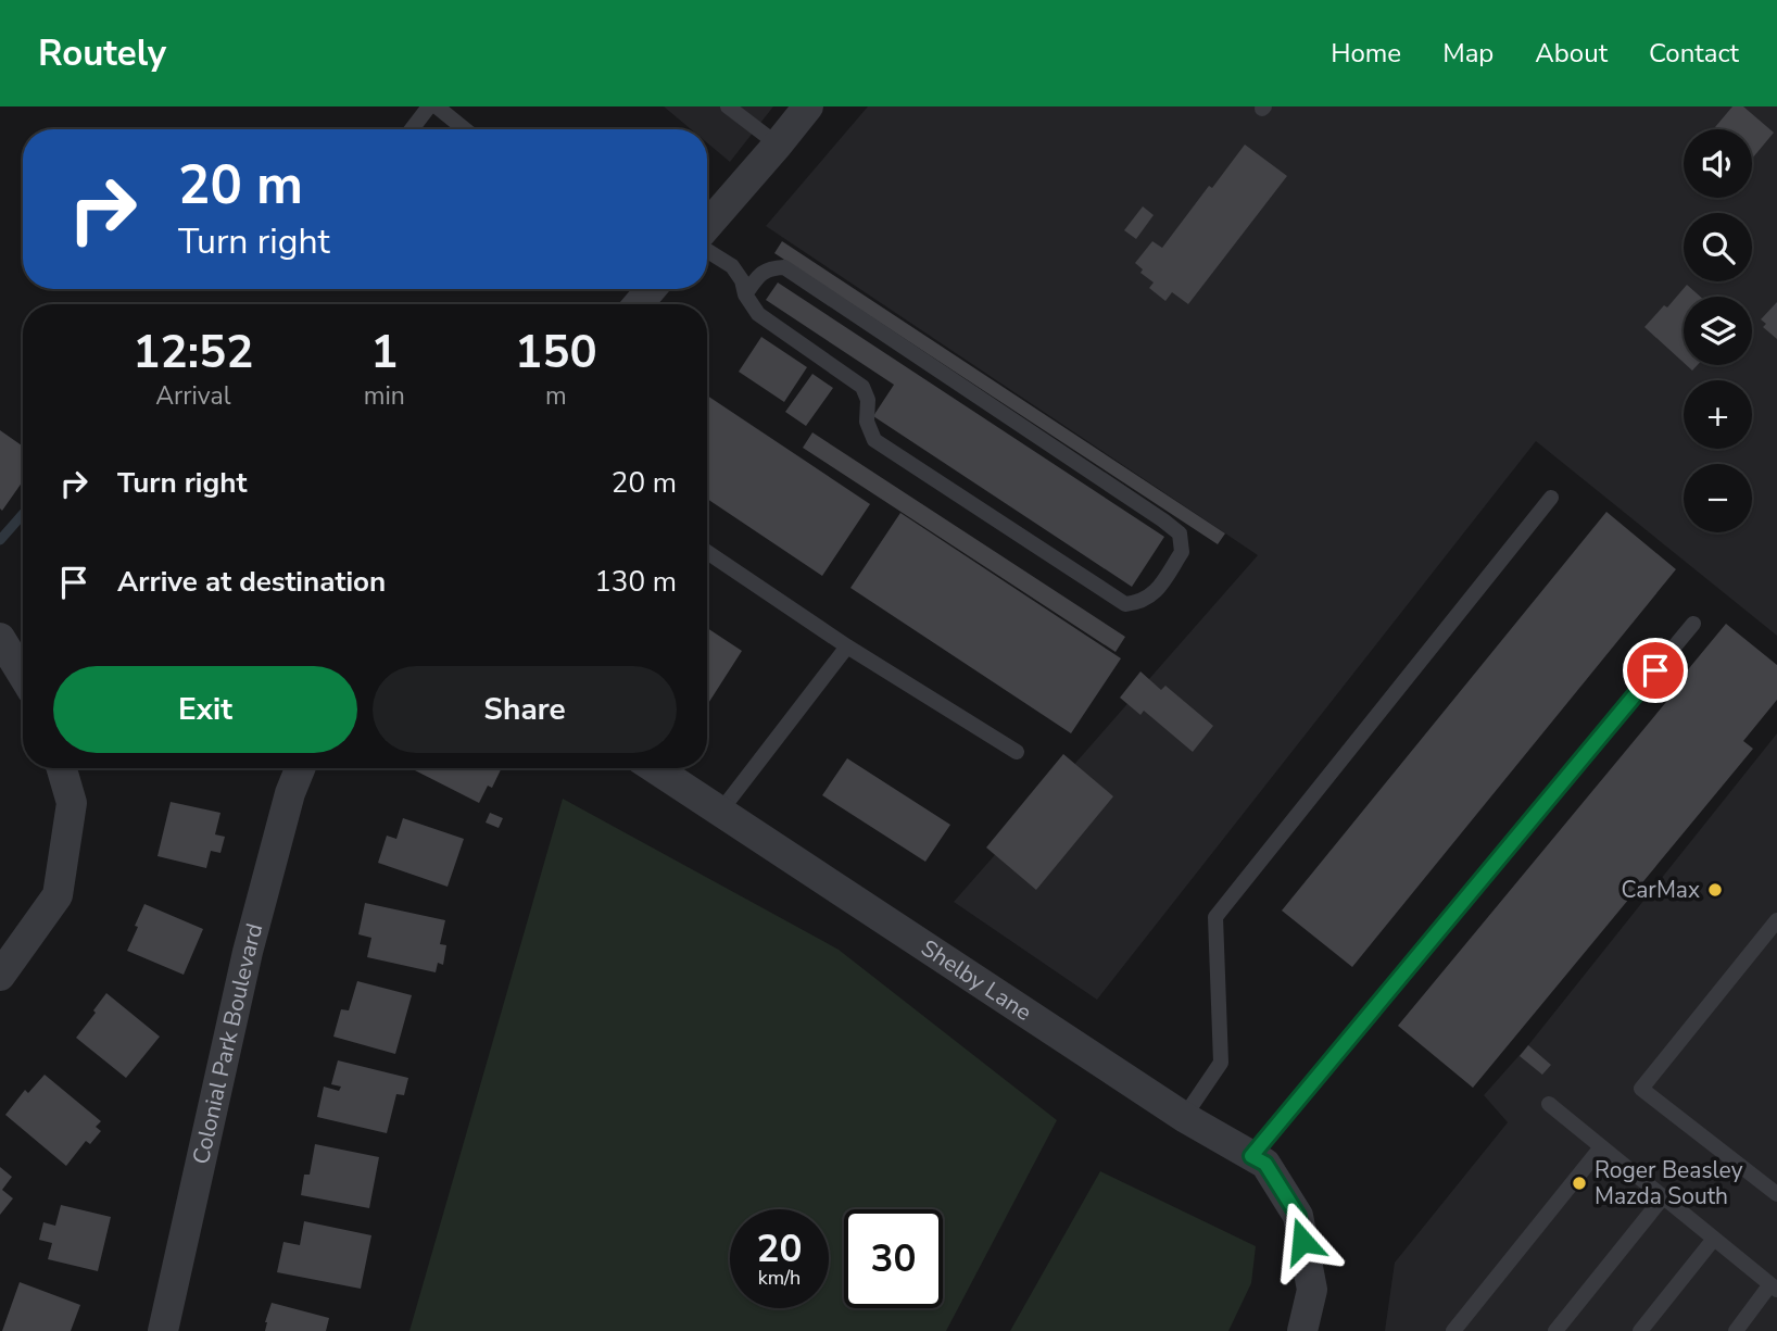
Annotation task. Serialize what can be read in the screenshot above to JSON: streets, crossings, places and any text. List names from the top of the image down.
{
  "streets": {
    "street": ["Shelby Lane", "Colonial Park Boulevard"]
  },
  "places": ["CarMax", "Roger Beasley Mazda South"],
  "page": {
    "header": "Routely",
    "nav": [
      "Home",
      "Map",
      "About",
      "Contact"
    ],
    "map_buttons": ["+", "−"],
    "turn": ["20 m", "Turn right"],
    "eta": [
      "12:52",
      "Arrival",
      "1",
      "min",
      "150",
      "m"
    ],
    "list": [
      {
        "name": "Turn right",
        "value": "20 m"
      },
      {
        "name": "Arrive at destination",
        "value": "130 m"
      }
    ],
    "buttons": ["Exit", "Share"],
    "speed": "20 km/h",
    "limit": "30"
  }
}
